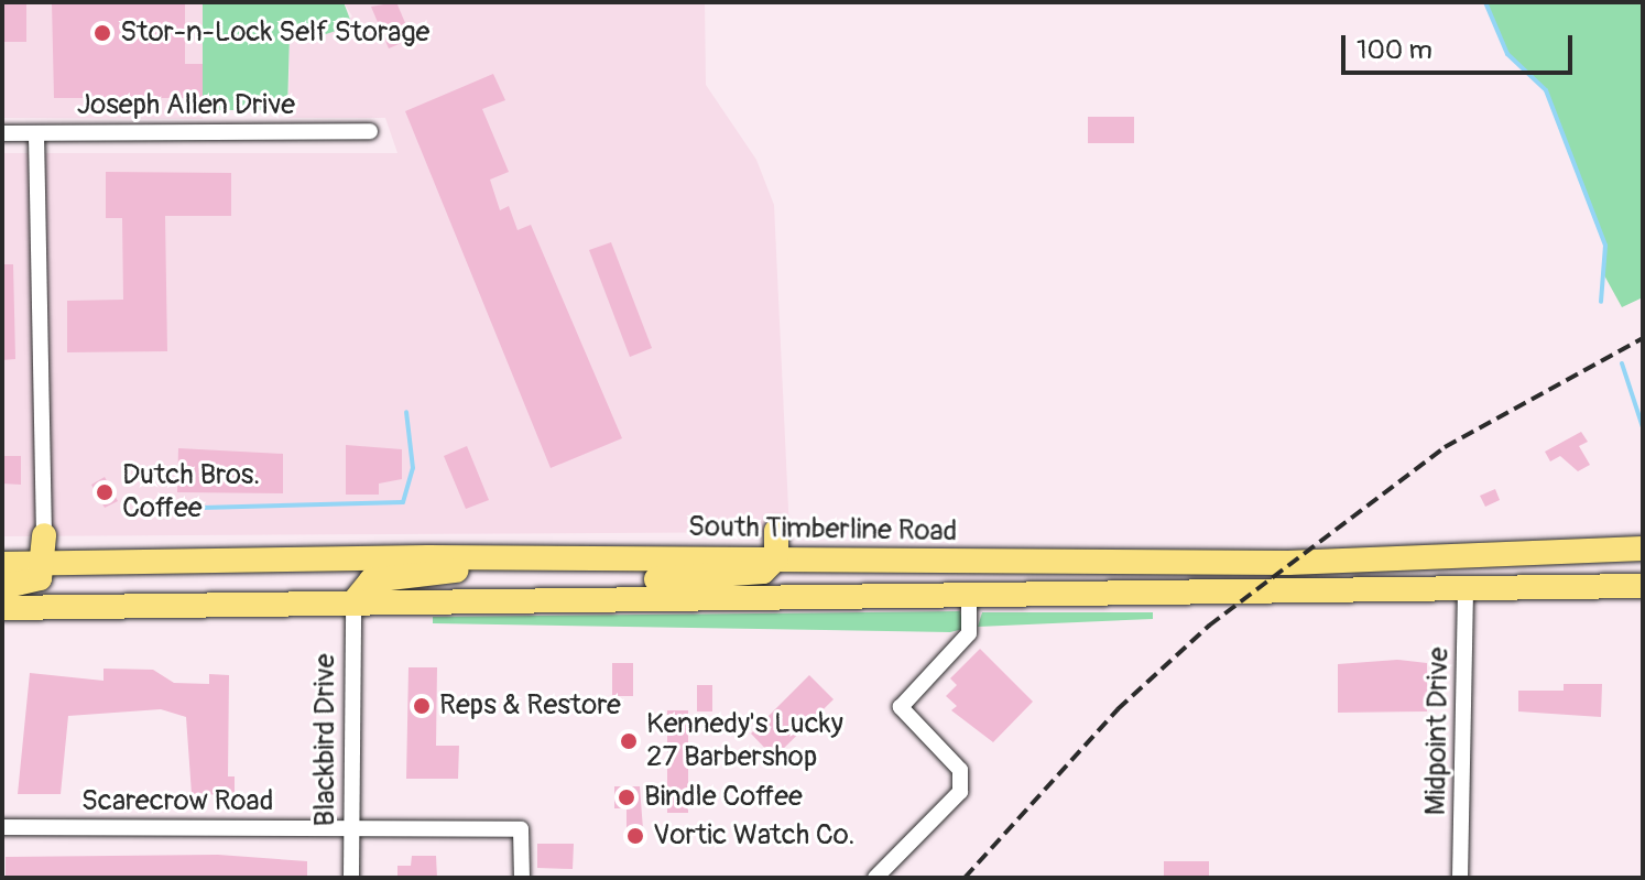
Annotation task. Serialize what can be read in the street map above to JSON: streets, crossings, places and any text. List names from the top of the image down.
{
  "streets": {
    "main road": ["South Timberline Road"],
    "street": [
      "Joseph Allen Drive",
      "Midpoint Drive",
      "Blackbird Drive",
      "Scarecrow Road"
    ]
  },
  "crossings": [
    ["Blackbird Drive", "Scarecrow Road"]
  ],
  "places": [
    "Stor-n-Lock Self Storage",
    "Dutch Bros. Coffee",
    "Reps & Restore",
    "Kennedy's Lucky 27 Barbershop",
    "Bindle Coffee",
    "Vortic Watch Co."
  ],
  "scale_bar": "100 m"
}
